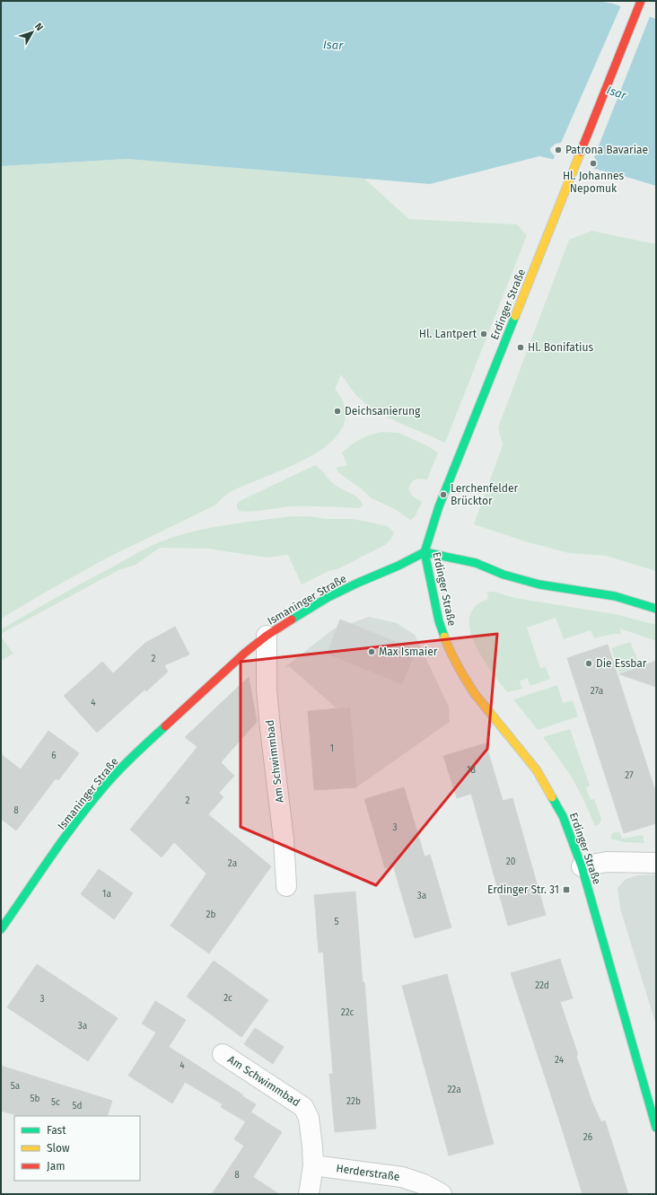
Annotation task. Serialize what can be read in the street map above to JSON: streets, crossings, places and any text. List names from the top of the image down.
{
  "streets": {
    "street": [
      "Erdinger Straße",
      "Ismaninger Straße",
      "Am Schwimmbad",
      "Herderstraße"
    ]
  },
  "crossings": [
    ["Erdinger Straße", "Ismaninger Straße"],
    ["Ismaninger Straße", "Am Schwimmbad"],
    ["Am Schwimmbad", "Herderstraße"]
  ],
  "water": ["Isar"],
  "places": {
    "other": [
      "Patrona Bavariae",
      "Hl. Johannes Nepomuk",
      "Hl. Lantpert",
      "Hl. Bonifatius",
      "Deichsanierung",
      "Lerchenfelder Brücktor",
      "Max Ismaier",
      "Die Essbar"
    ],
    "transit": ["Erdinger Str. 31"]
  },
  "house_numbers": [
    "2",
    "27a",
    "4",
    "1",
    "6",
    "18",
    "27",
    "2",
    "8",
    "3",
    "20",
    "2a",
    "1a",
    "3a",
    "2b",
    "5",
    "22d",
    "2c",
    "3",
    "22c",
    "3a",
    "24",
    "4",
    "5a",
    "22a",
    "5b",
    "22b",
    "5c",
    "5d",
    "26",
    "8"
  ],
  "legend": ["Fast", "Slow", "Jam"],
  "north": "top right"
}
